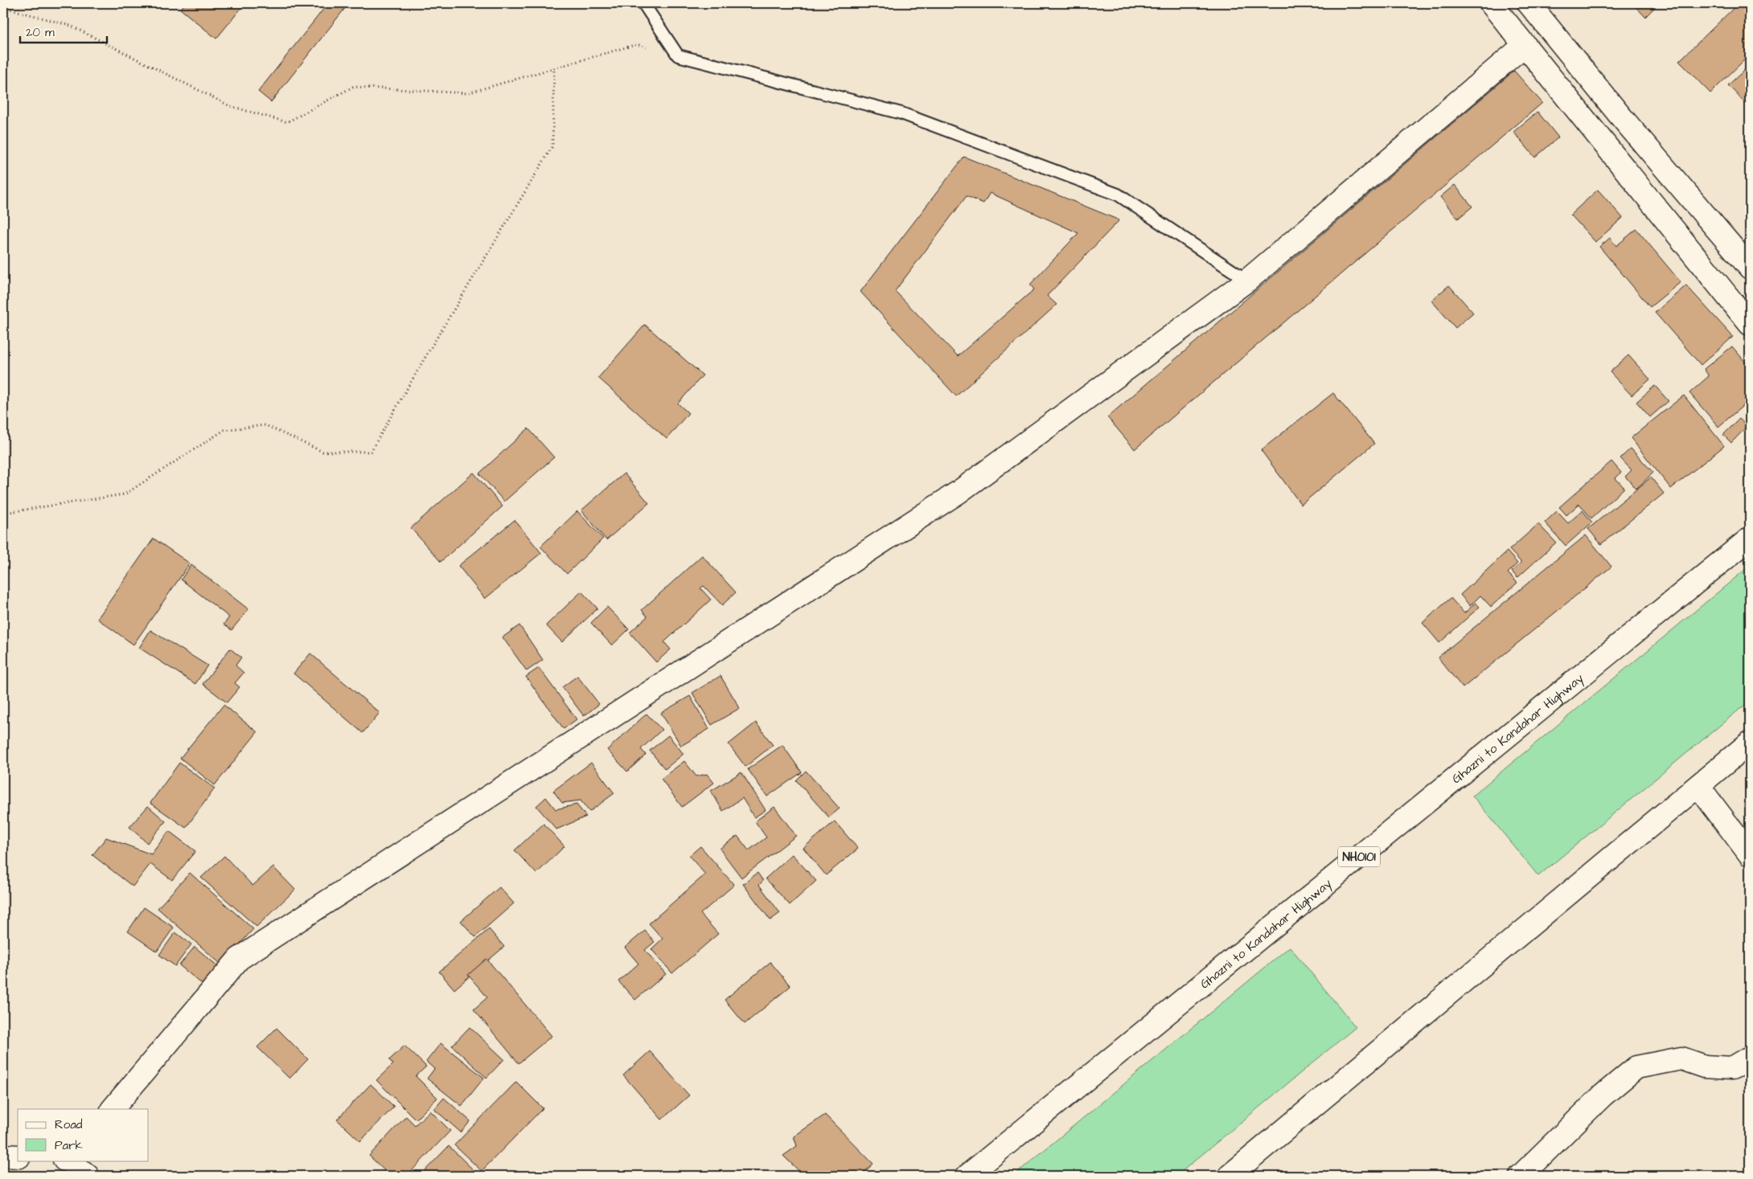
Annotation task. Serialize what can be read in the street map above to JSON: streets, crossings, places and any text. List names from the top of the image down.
{
  "streets": {
    "main road": ["Ghazni to Kandahar Highway", "NH0101"]
  },
  "legend": ["Road", "Park"],
  "scale_bar": "20 m"
}
